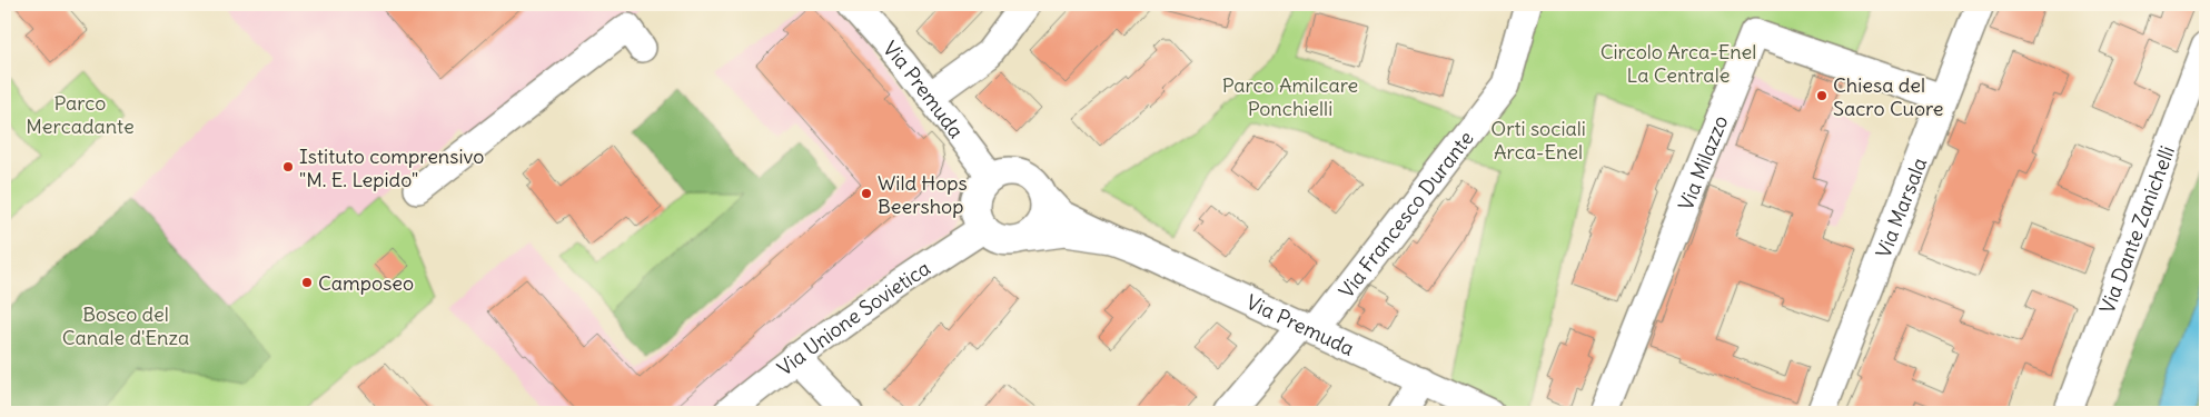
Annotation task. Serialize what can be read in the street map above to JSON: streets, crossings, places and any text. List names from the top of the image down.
{
  "streets": {
    "street": [
      "Via Premuda",
      "Via Milazzo",
      "Via Marsala",
      "Via Francesco Durante",
      "Via Dante Zanichelli",
      "Via Unione Sovietica"
    ]
  },
  "crossings": [
    ["Via Premuda", "Via Francesco Durante"],
    ["Via Premuda", "Via Unione Sovietica"],
    ["Via Milazzo", "Via Marsala"]
  ],
  "parks": [
    "Circolo Arca-Enel La Centrale",
    "Parco Amilcare Ponchielli",
    "Parco Mercadante",
    "Orti sociali Arca-Enel",
    "Bosco del Canale d'Enza"
  ],
  "places": [
    "Chiesa del Sacro Cuore",
    "Istituto comprensivo \"M. E. Lepido\"",
    "Wild Hops Beershop",
    "Camposeo"
  ]
}
